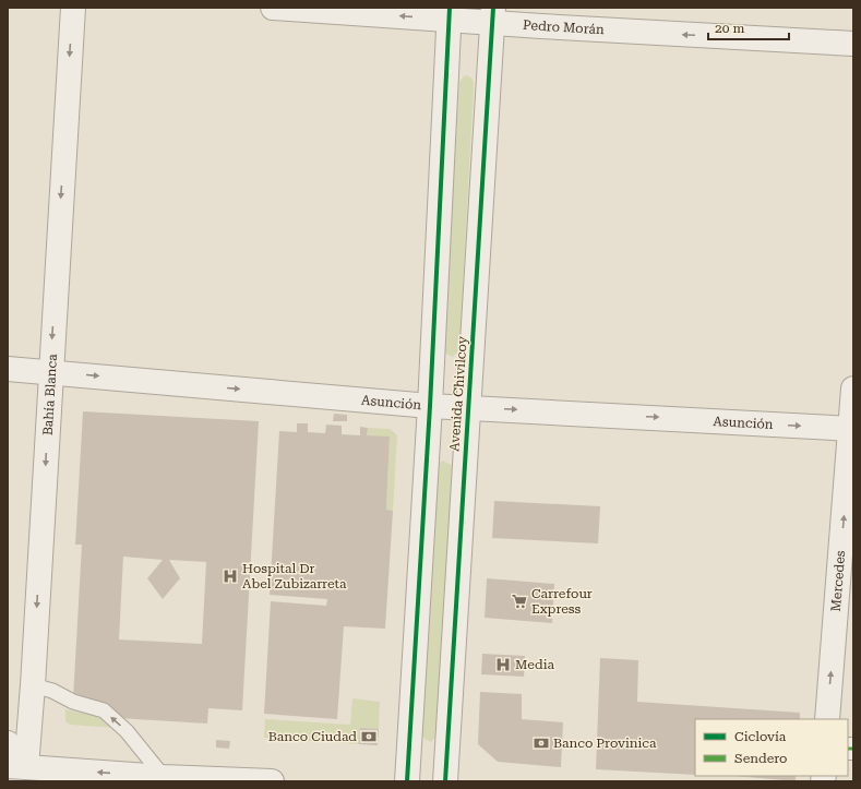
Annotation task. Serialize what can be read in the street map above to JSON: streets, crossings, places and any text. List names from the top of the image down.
{
  "streets": {
    "street": [
      "Pedro Morán",
      "Avenida Chivilcoy",
      "Bahía Blanca",
      "Asunción",
      "Mercedes"
    ]
  },
  "crossings": [
    ["Pedro Morán", "Avenida Chivilcoy"],
    ["Avenida Chivilcoy", "Asunción"],
    ["Bahía Blanca", "Asunción"],
    ["Asunción", "Mercedes"]
  ],
  "one_way": [
    "Pedro Morán",
    "Bahía Blanca",
    "Asunción",
    "Mercedes"
  ],
  "places": {
    "hospital": ["Hospital Dr Abel Zubizarreta", "Media"],
    "supermarket": ["Carrefour Express"],
    "bank": ["Banco Ciudad", "Banco Provinica"]
  },
  "legend": ["Ciclovía", "Sendero"],
  "scale_bar": "20 m"
}
